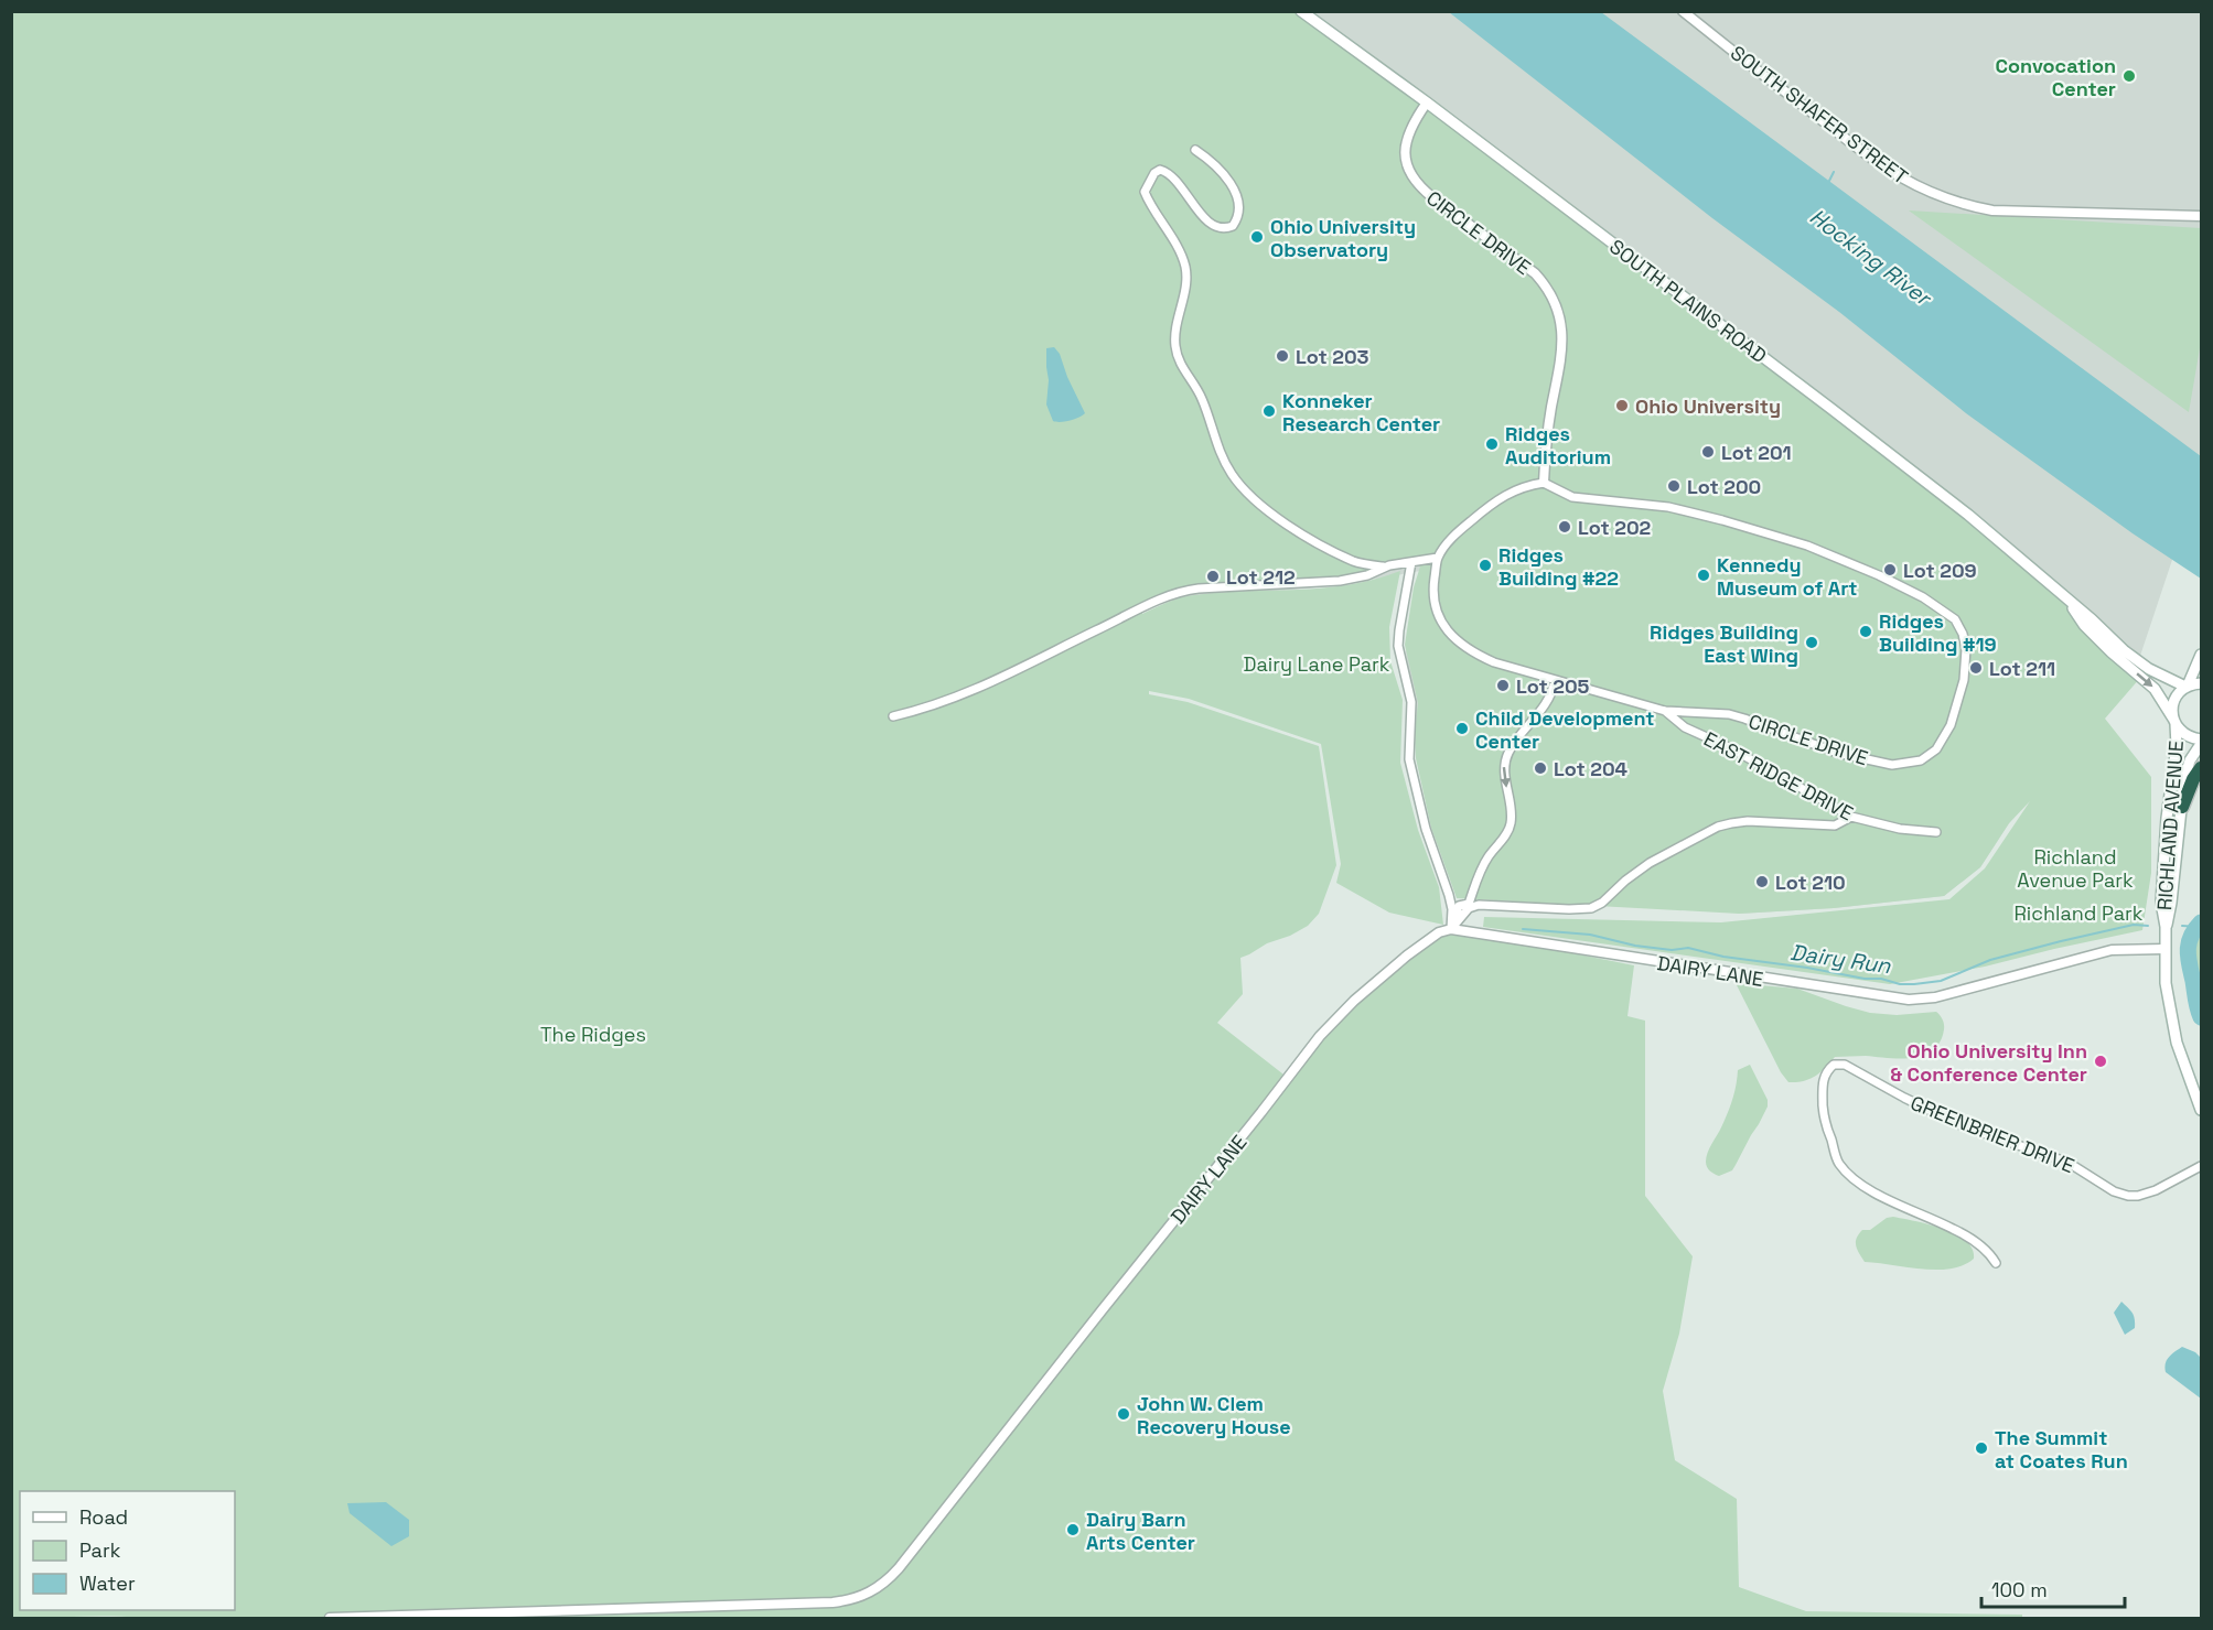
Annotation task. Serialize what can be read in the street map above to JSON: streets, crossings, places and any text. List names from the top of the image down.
{
  "streets": {
    "main road": ["SOUTH PLAINS ROAD", "RICHLAND AVENUE"],
    "street": [
      "SOUTH SHAFER STREET",
      "CIRCLE DRIVE",
      "EAST RIDGE DRIVE",
      "DAIRY LANE",
      "GREENBRIER DRIVE"
    ]
  },
  "crossings": [
    ["CIRCLE DRIVE", "SOUTH PLAINS ROAD"],
    ["CIRCLE DRIVE", "EAST RIDGE DRIVE"],
    ["SOUTH PLAINS ROAD", "RICHLAND AVENUE"],
    ["RICHLAND AVENUE", "DAIRY LANE"]
  ],
  "water": ["Hocking River", "Dairy Run"],
  "parks": [
    "Dairy Lane Park",
    "Richland Avenue Park",
    "Richland Park",
    "The Ridges"
  ],
  "places": [
    "Convocation Center",
    "Ohio University Observatory",
    "Lot 203",
    "Ohio University",
    "Konneker Research Center",
    "Ridges Auditorium",
    "Lot 201",
    "Lot 200",
    "Lot 202",
    "Ridges Building #22",
    "Lot 209",
    "Kennedy Museum of Art",
    "Lot 212",
    "Ridges Building #19",
    "Ridges Building East Wing",
    "Lot 211",
    "Lot 205",
    "Child Development Center",
    "Lot 204",
    "Lot 210",
    "Ohio University Inn & Conference Center",
    "John W. Clem Recovery House",
    "The Summit at Coates Run",
    "Dairy Barn Arts Center"
  ],
  "legend": ["Road", "Park", "Water"],
  "scale_bar": "100 m"
}
